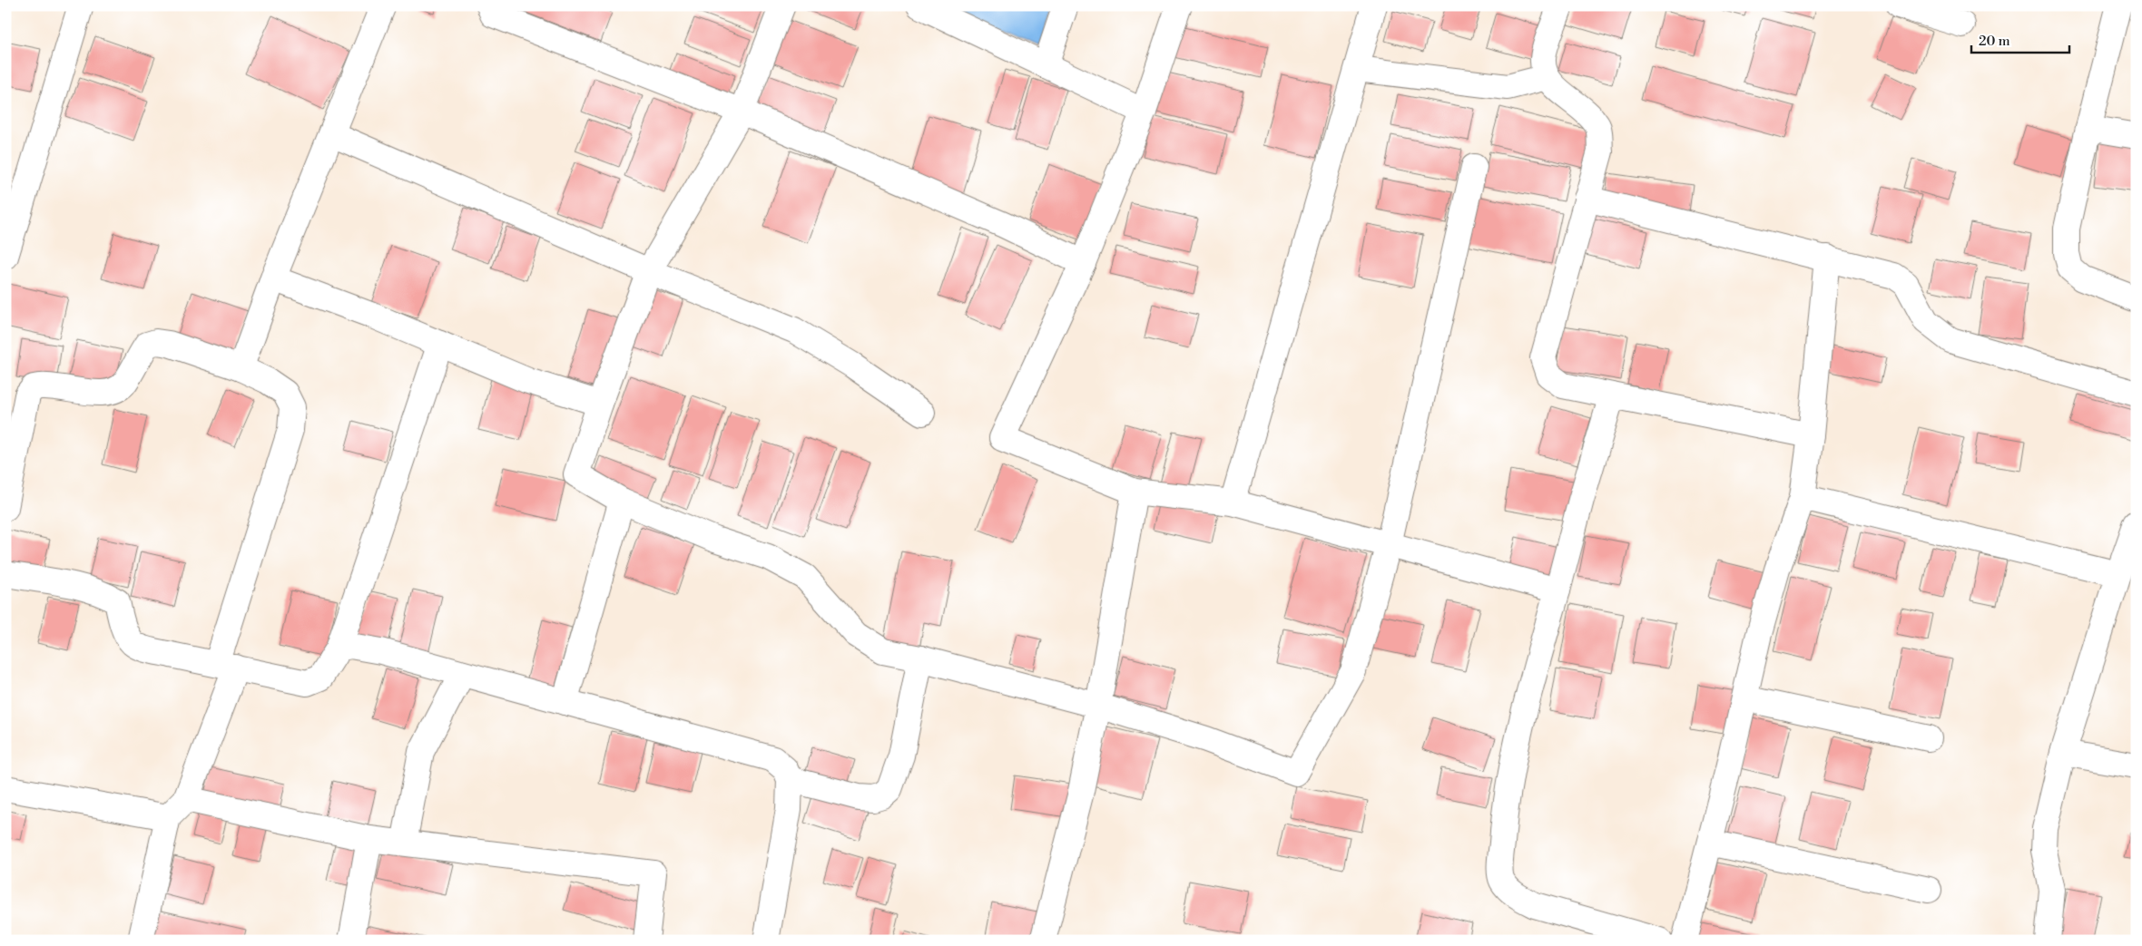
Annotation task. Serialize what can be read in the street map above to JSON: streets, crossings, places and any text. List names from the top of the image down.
{
  "scale_bar": "20 m"
}
